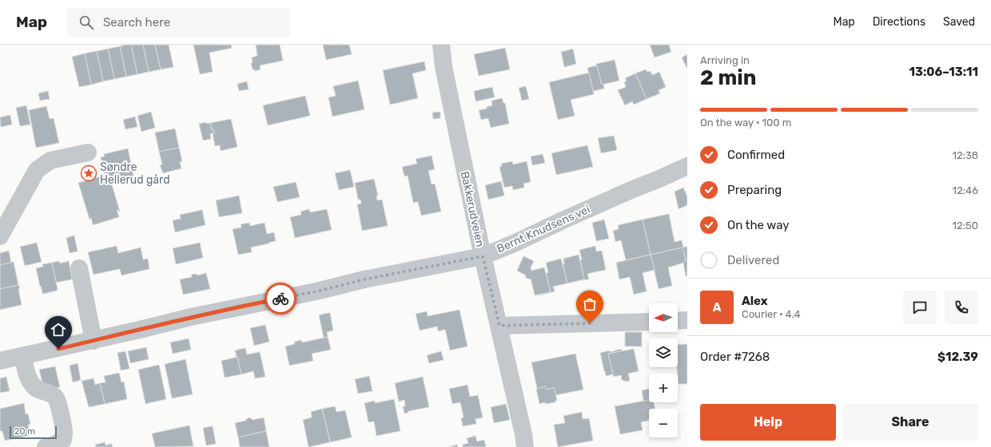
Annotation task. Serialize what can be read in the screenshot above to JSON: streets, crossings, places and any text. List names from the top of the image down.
{
  "streets": {
    "street": ["Bakkerudveien", "Bernt Knudsens vei"]
  },
  "crossings": [
    ["Bakkerudveien", "Bernt Knudsens vei"]
  ],
  "places": {
    "place": ["Søndre Hellerud gård"]
  },
  "scale_bar": "20 m",
  "north": "left",
  "page": {
    "header": "Map",
    "search": "Search here",
    "nav": ["Map", "Directions", "Saved"],
    "heading": ["2 min", "Arriving in", "13:06–13:11"],
    "panel": [
      "Alex",
      "Courier · 4.4",
      "Order #7268",
      "$12.39"
    ],
    "bar": "On the way · 100 m",
    "list": [
      ["Confirmed", "12:38"],
      ["Preparing", "12:46"],
      ["On the way", "12:50"],
      "Delivered"
    ],
    "round": "A",
    "map_buttons": ["+", "−"],
    "buttons": ["Help", "Share"],
    "scale": "20 m"
  }
}
